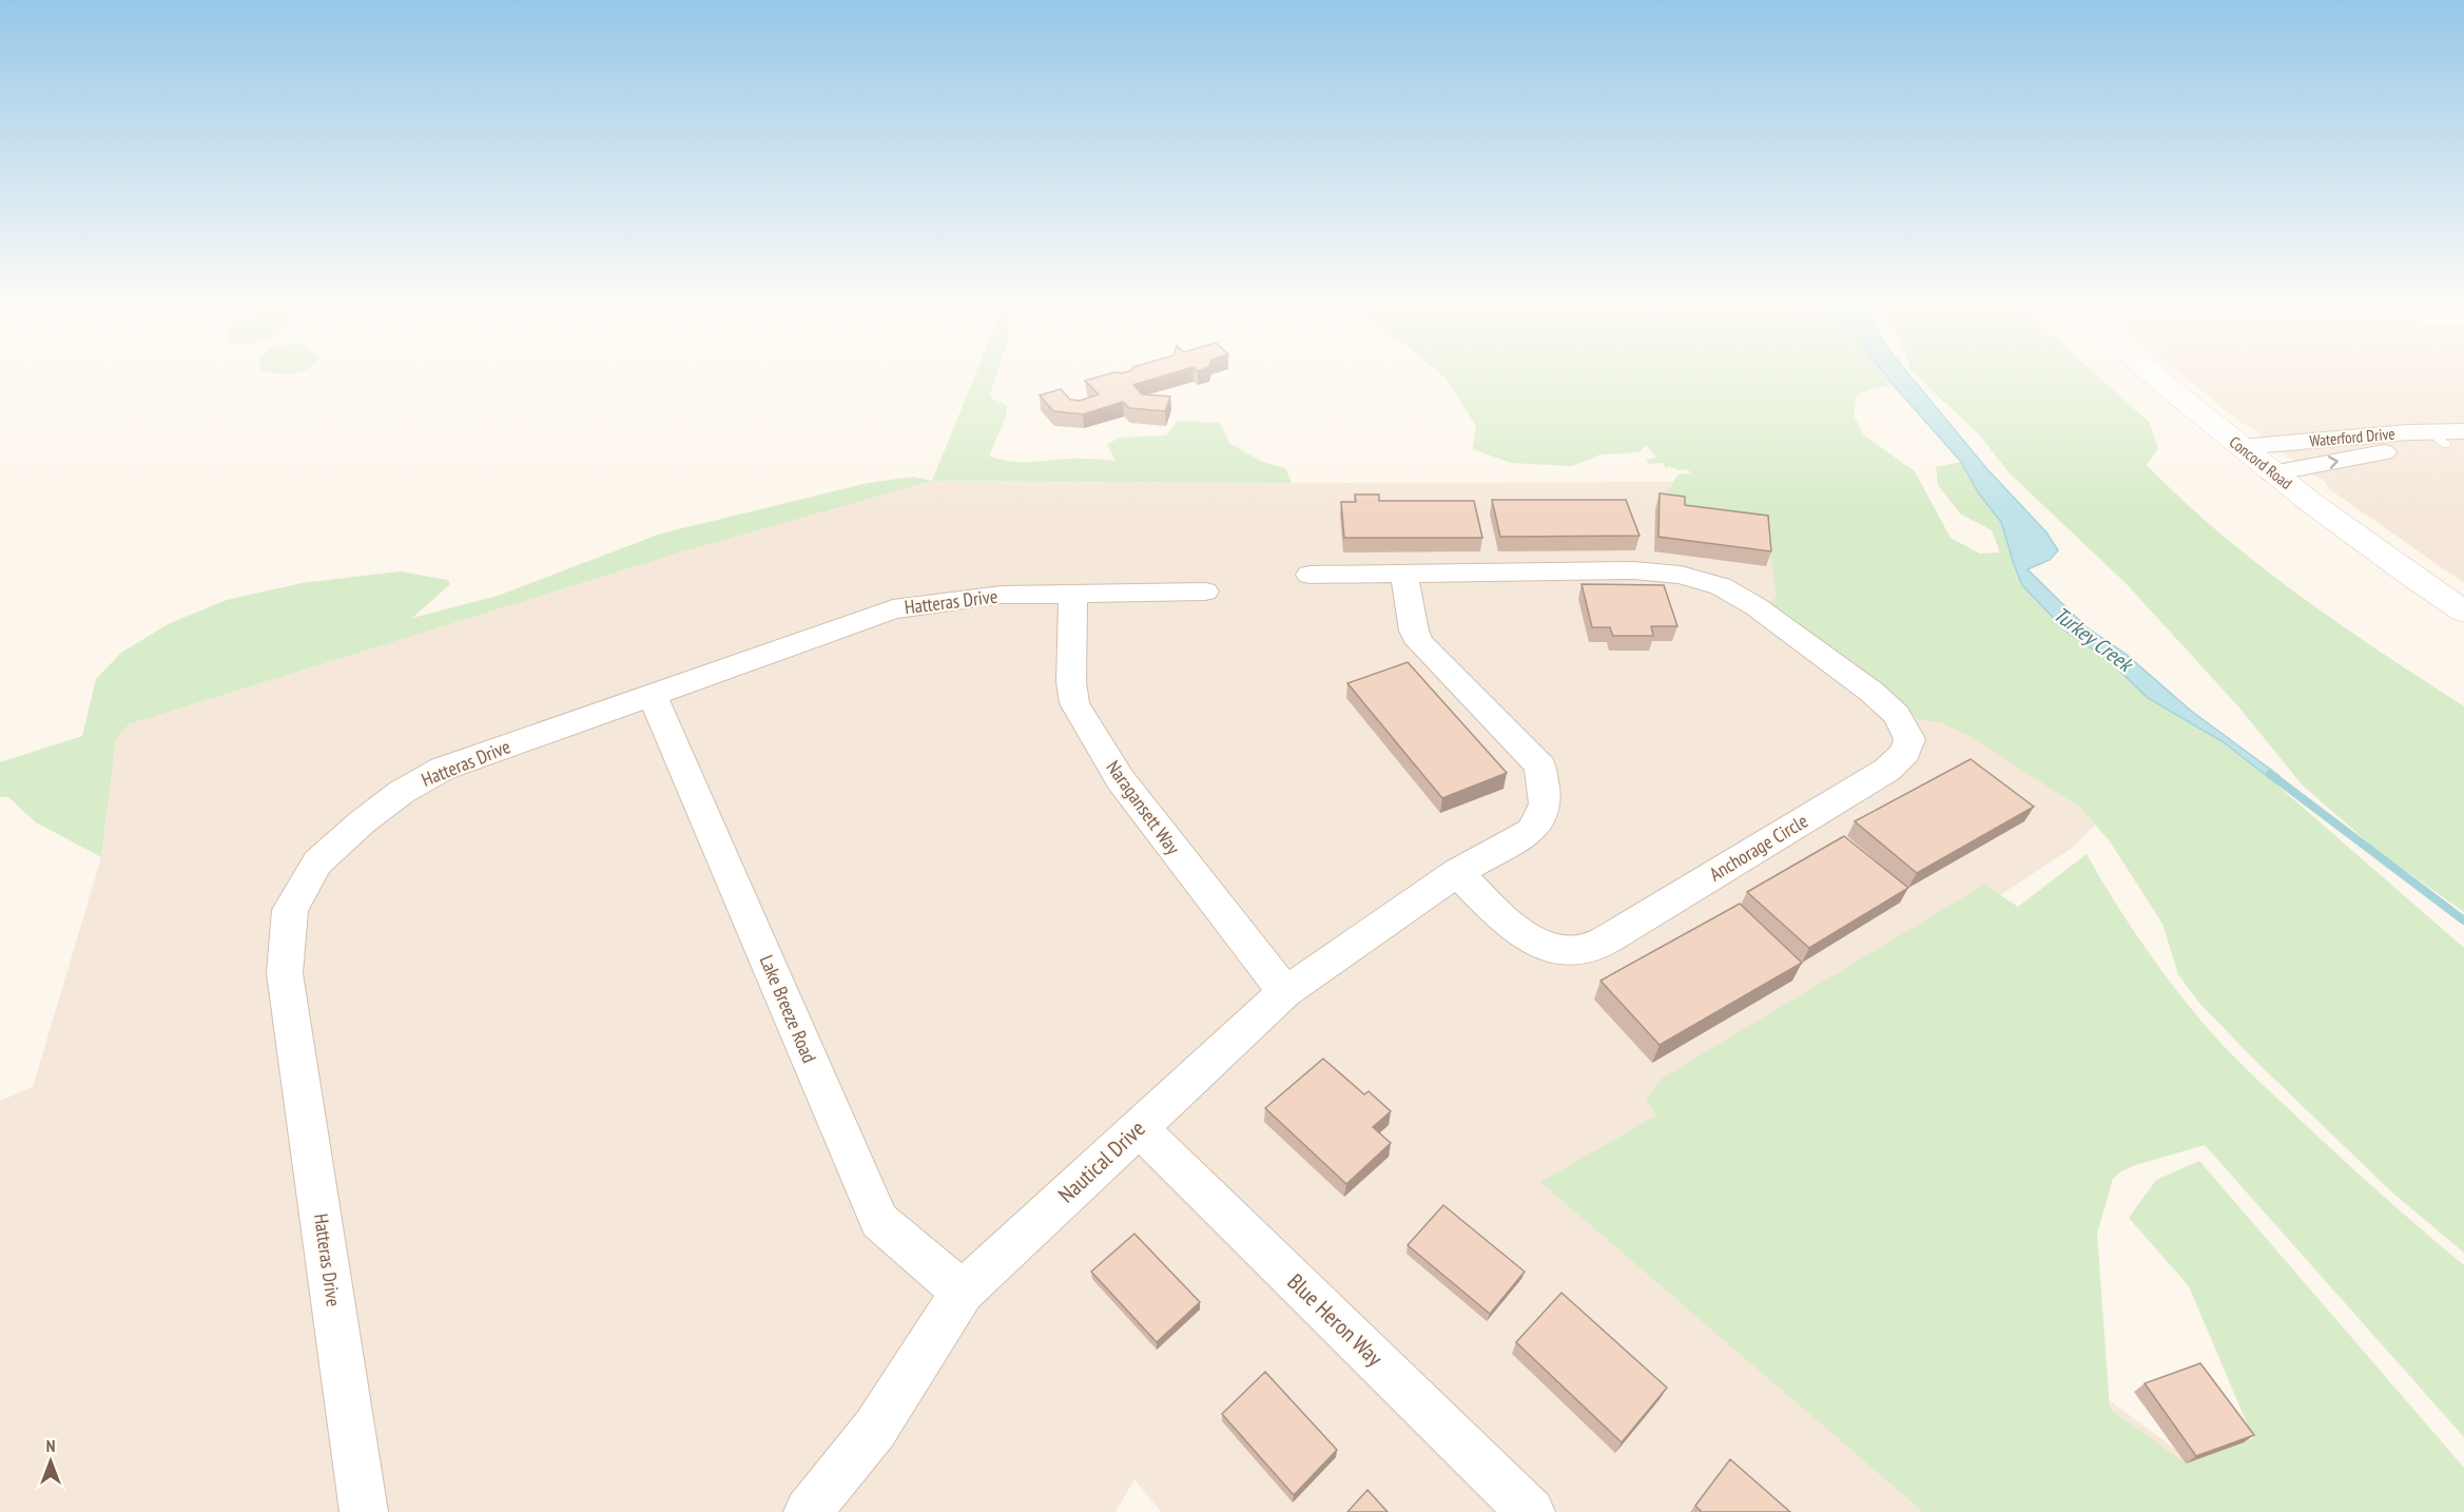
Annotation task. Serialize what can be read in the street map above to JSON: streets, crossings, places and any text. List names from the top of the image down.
{
  "streets": {
    "main road": ["Concord Road"],
    "street": [
      "Waterford Drive",
      "Hatteras Drive",
      "Naragansett Way",
      "Anchorage Circle",
      "Lake Breeze Road",
      "Nautical Drive",
      "Blue Heron Way"
    ]
  },
  "crossings": [
    ["Waterford Drive", "Concord Road"],
    ["Hatteras Drive", "Naragansett Way"],
    ["Hatteras Drive", "Lake Breeze Road"],
    ["Naragansett Way", "Nautical Drive"],
    ["Anchorage Circle", "Nautical Drive"],
    ["Lake Breeze Road", "Nautical Drive"],
    ["Nautical Drive", "Blue Heron Way"]
  ],
  "water": ["Turkey Creek"],
  "north": "top"
}
